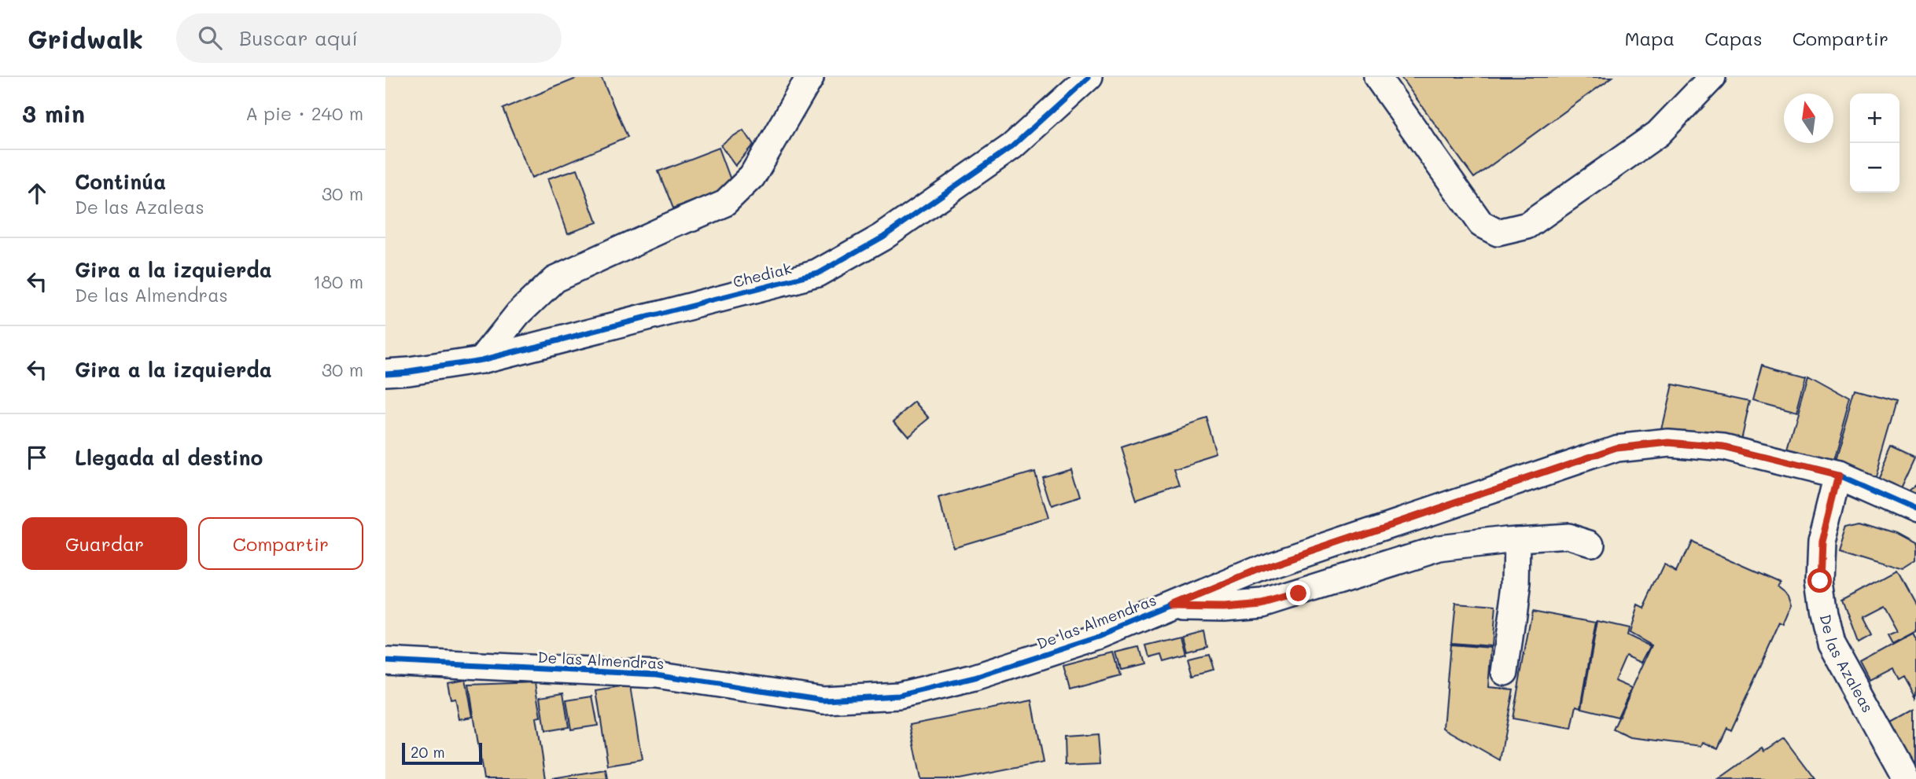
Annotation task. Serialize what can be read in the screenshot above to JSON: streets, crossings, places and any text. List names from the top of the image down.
{
  "streets": {
    "street": ["Chediak", "De las Almendras", "De las Azaleas"]
  },
  "crossings": [
    ["De las Almendras", "De las Azaleas"]
  ],
  "scale_bar": "20 m",
  "north": "top",
  "page": {
    "header": "Gridwalk",
    "search": "Buscar aquí",
    "nav": ["Mapa", "Capas", "Compartir"],
    "heading": ["3 min", "A pie · 240 m"],
    "map_buttons": ["+", "−"],
    "list": [
      ["Continúa", "De las Azaleas", "30 m"],
      ["Gira a la izquierda", "De las Almendras", "180 m"],
      ["Gira a la izquierda", "30 m"],
      "Llegada al destino"
    ],
    "buttons": ["Guardar", "Compartir"],
    "scale": "20 m"
  }
}
